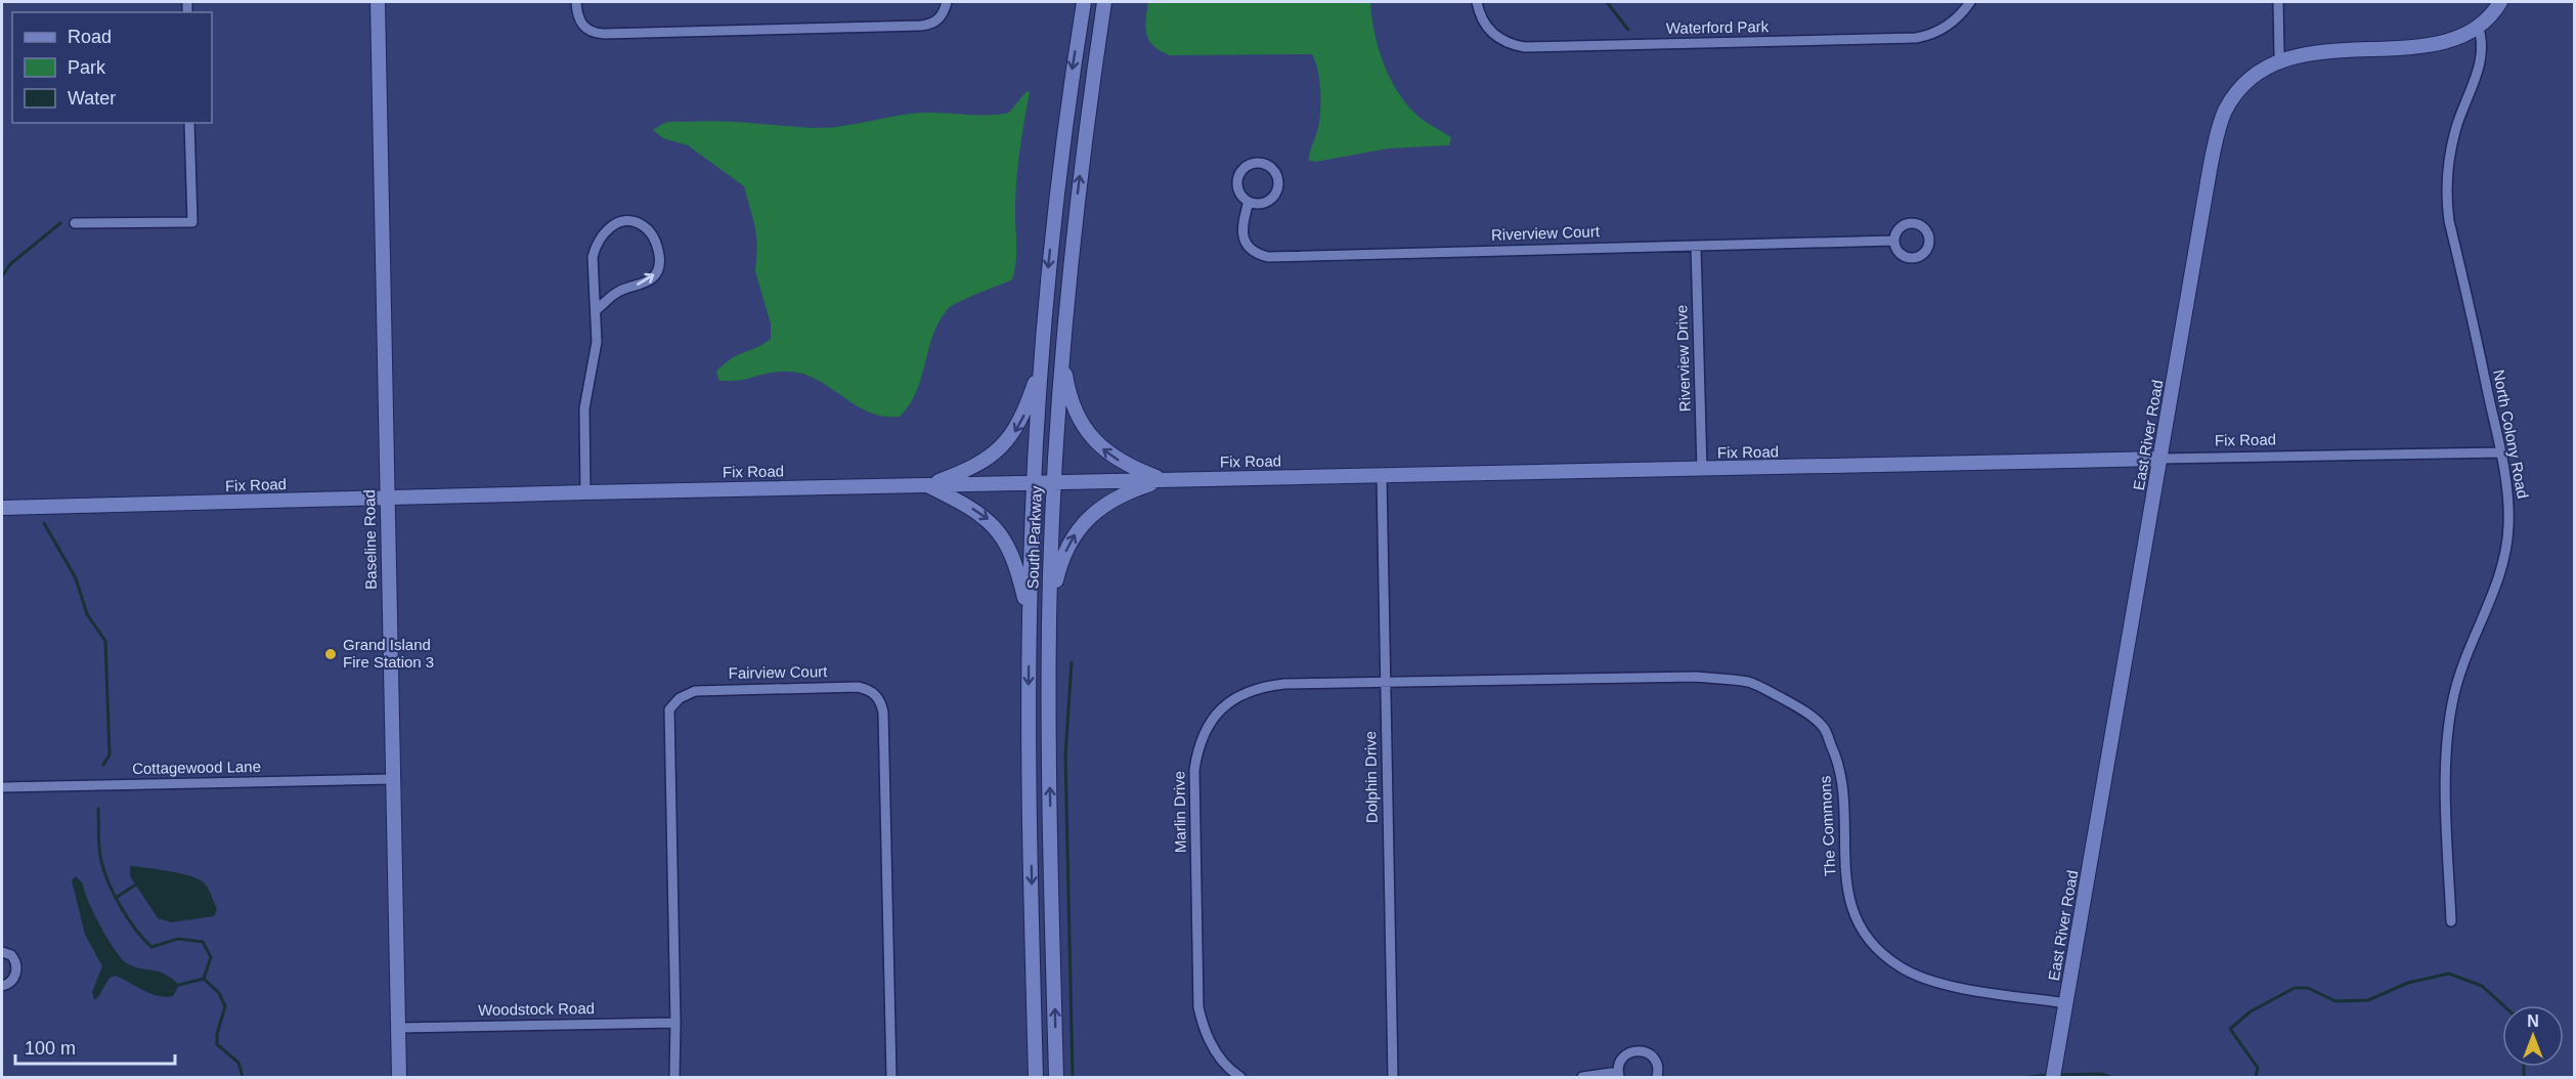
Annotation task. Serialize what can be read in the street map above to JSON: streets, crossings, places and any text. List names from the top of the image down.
{
  "streets": {
    "main road": [
      "East River Road",
      "Fix Road",
      "South Parkway",
      "Baseline Road"
    ],
    "street": [
      "Waterford Park",
      "Riverview Court",
      "Riverview Drive",
      "North Colony Road",
      "Fairview Court",
      "Cottagewood Lane",
      "Dolphin Drive",
      "Marlin Drive",
      "The Commons",
      "Woodstock Road"
    ]
  },
  "crossings": [
    ["Riverview Court", "Riverview Drive"],
    ["Riverview Drive", "Fix Road"],
    ["North Colony Road", "East River Road"],
    ["North Colony Road", "Fix Road"],
    ["East River Road", "Fix Road"],
    ["East River Road", "The Commons"],
    ["Fix Road", "South Parkway"],
    ["Fix Road", "Baseline Road"],
    ["Fix Road", "Dolphin Drive"],
    ["Baseline Road", "Cottagewood Lane"],
    ["Baseline Road", "Woodstock Road"],
    ["Fairview Court", "Woodstock Road"],
    ["Dolphin Drive", "Marlin Drive"],
    ["Dolphin Drive", "The Commons"],
    ["Marlin Drive", "The Commons"]
  ],
  "places": ["Grand Island Fire Station 3"],
  "legend": ["Road", "Park", "Water"],
  "scale_bar": "100 m",
  "north": "top"
}
